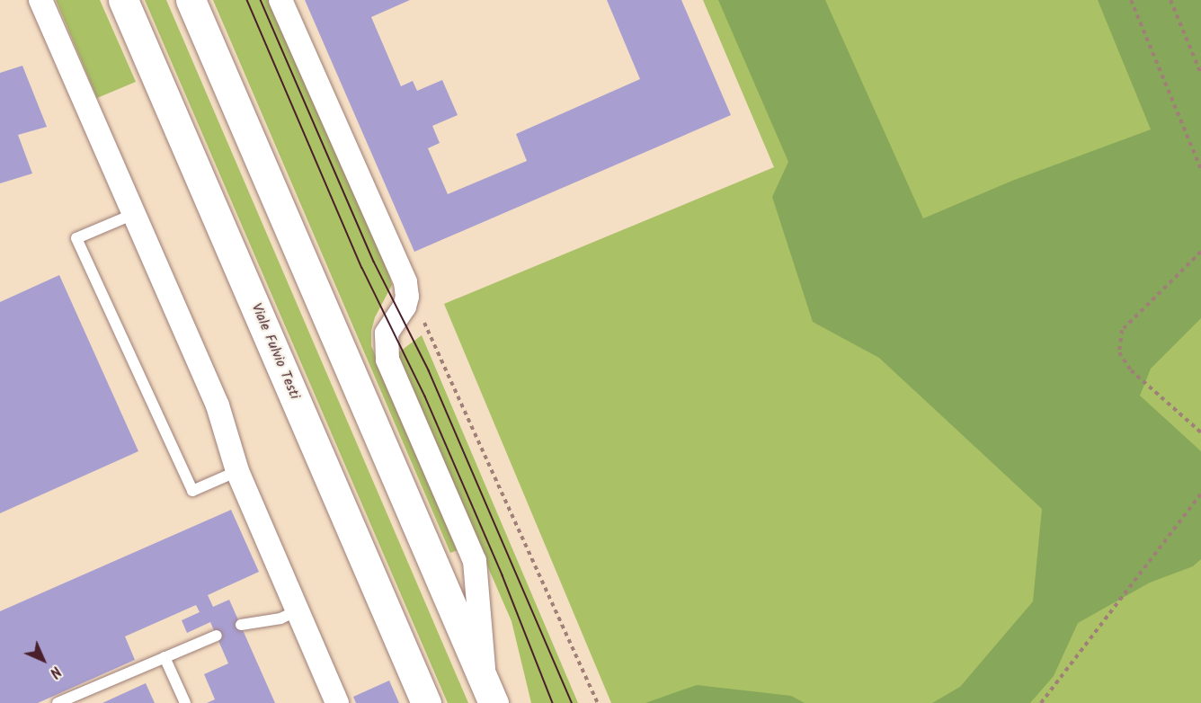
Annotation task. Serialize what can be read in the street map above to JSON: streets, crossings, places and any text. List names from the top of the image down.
{
  "streets": {
    "main road": ["Viale Fulvio Testi"]
  },
  "north": "bottom right"
}
